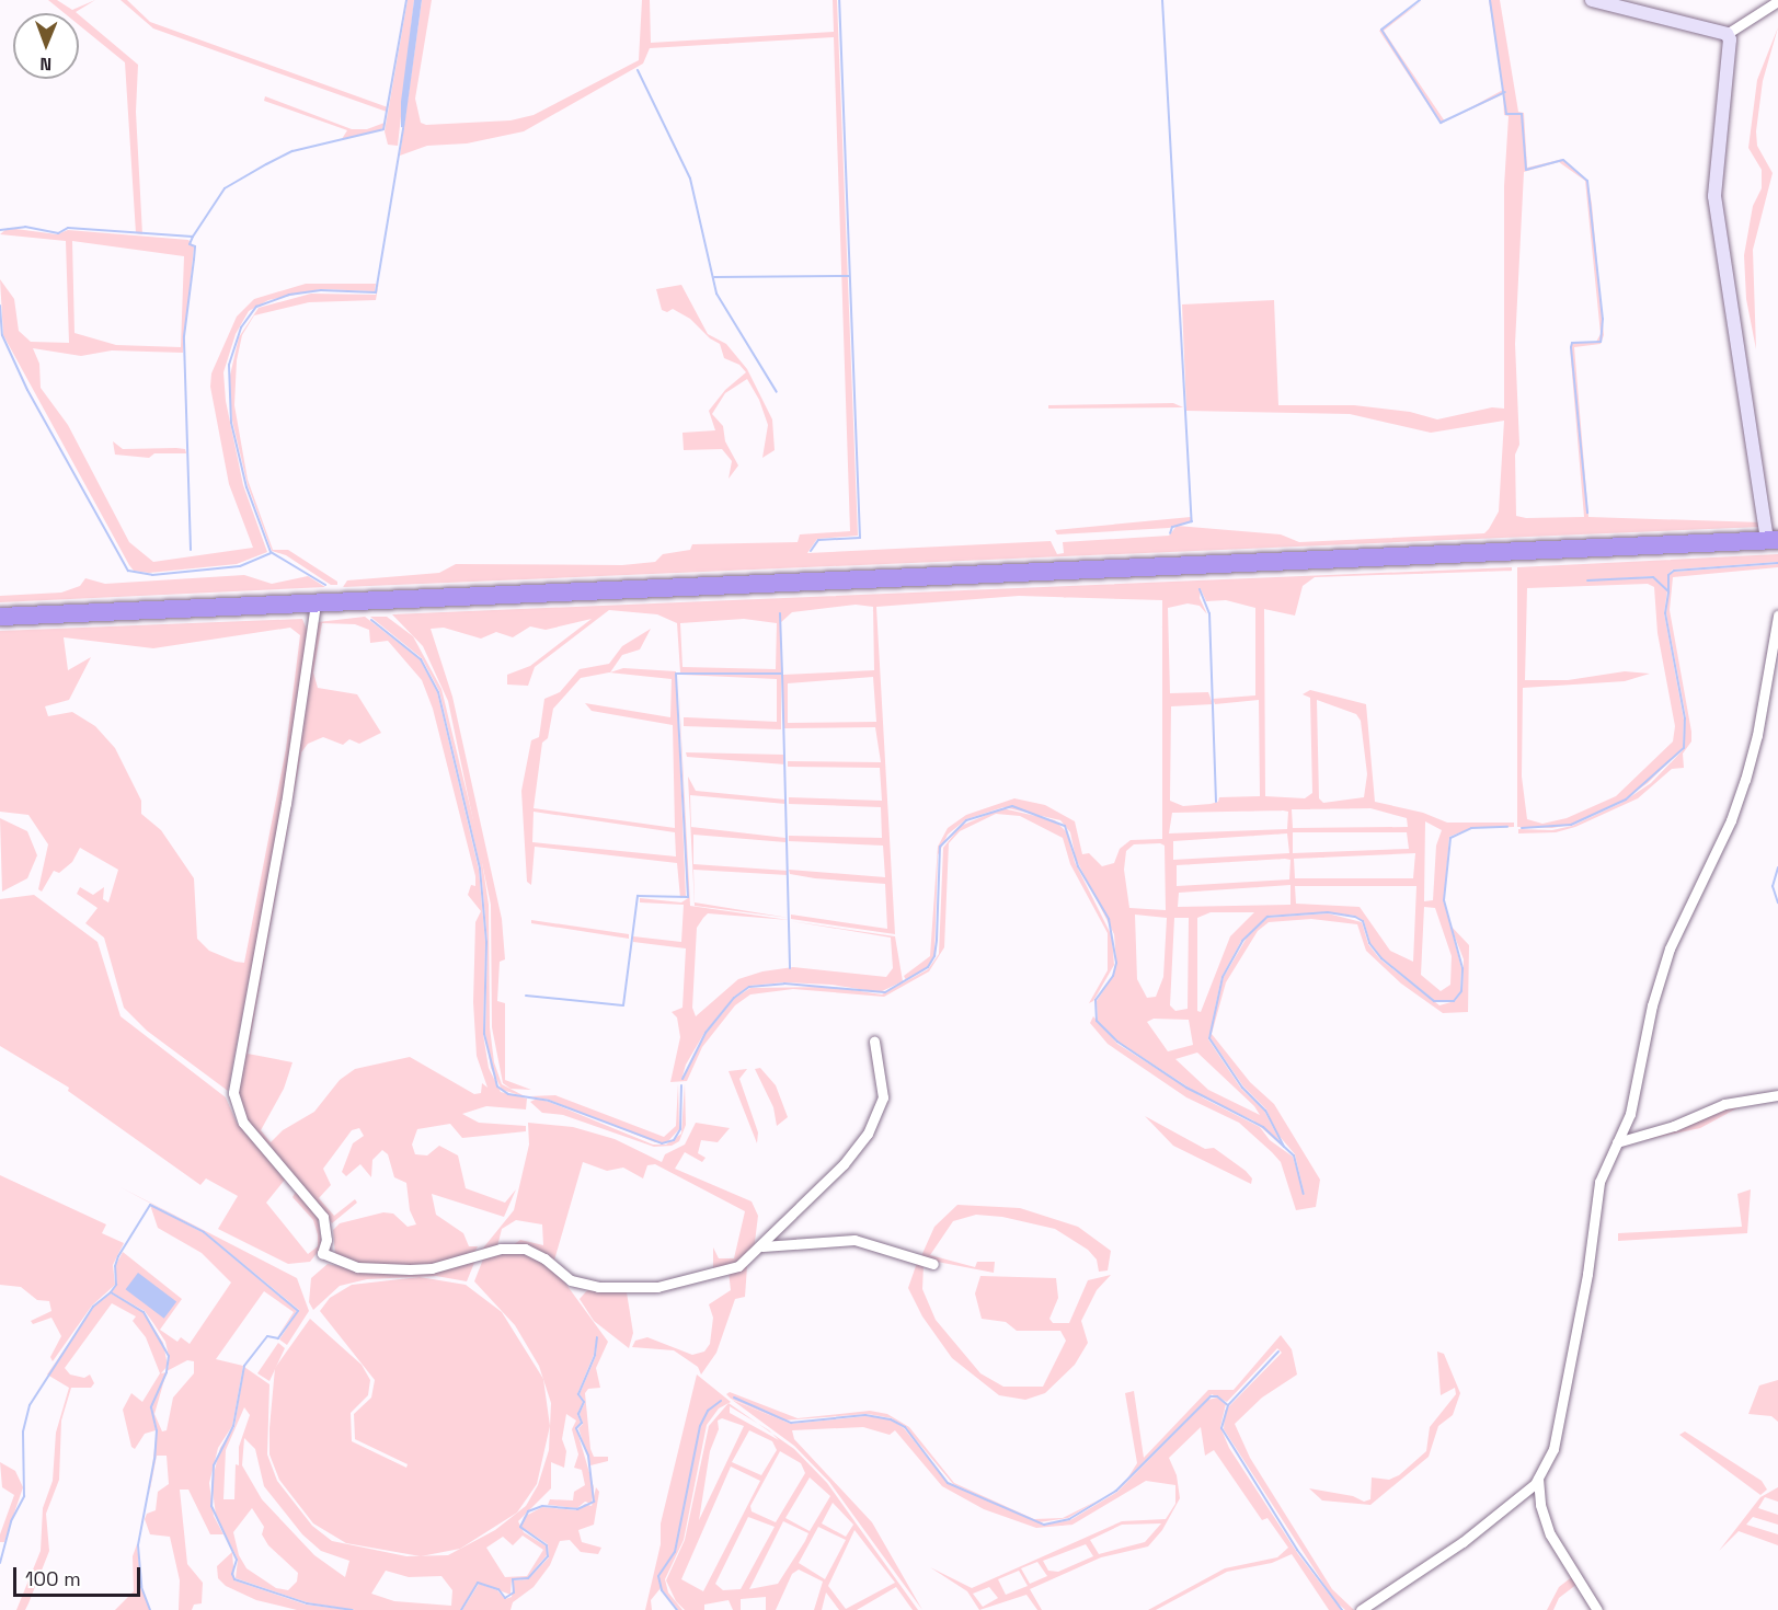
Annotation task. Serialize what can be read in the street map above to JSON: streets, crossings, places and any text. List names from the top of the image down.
{
  "scale_bar": "100 m",
  "north": "bottom"
}
